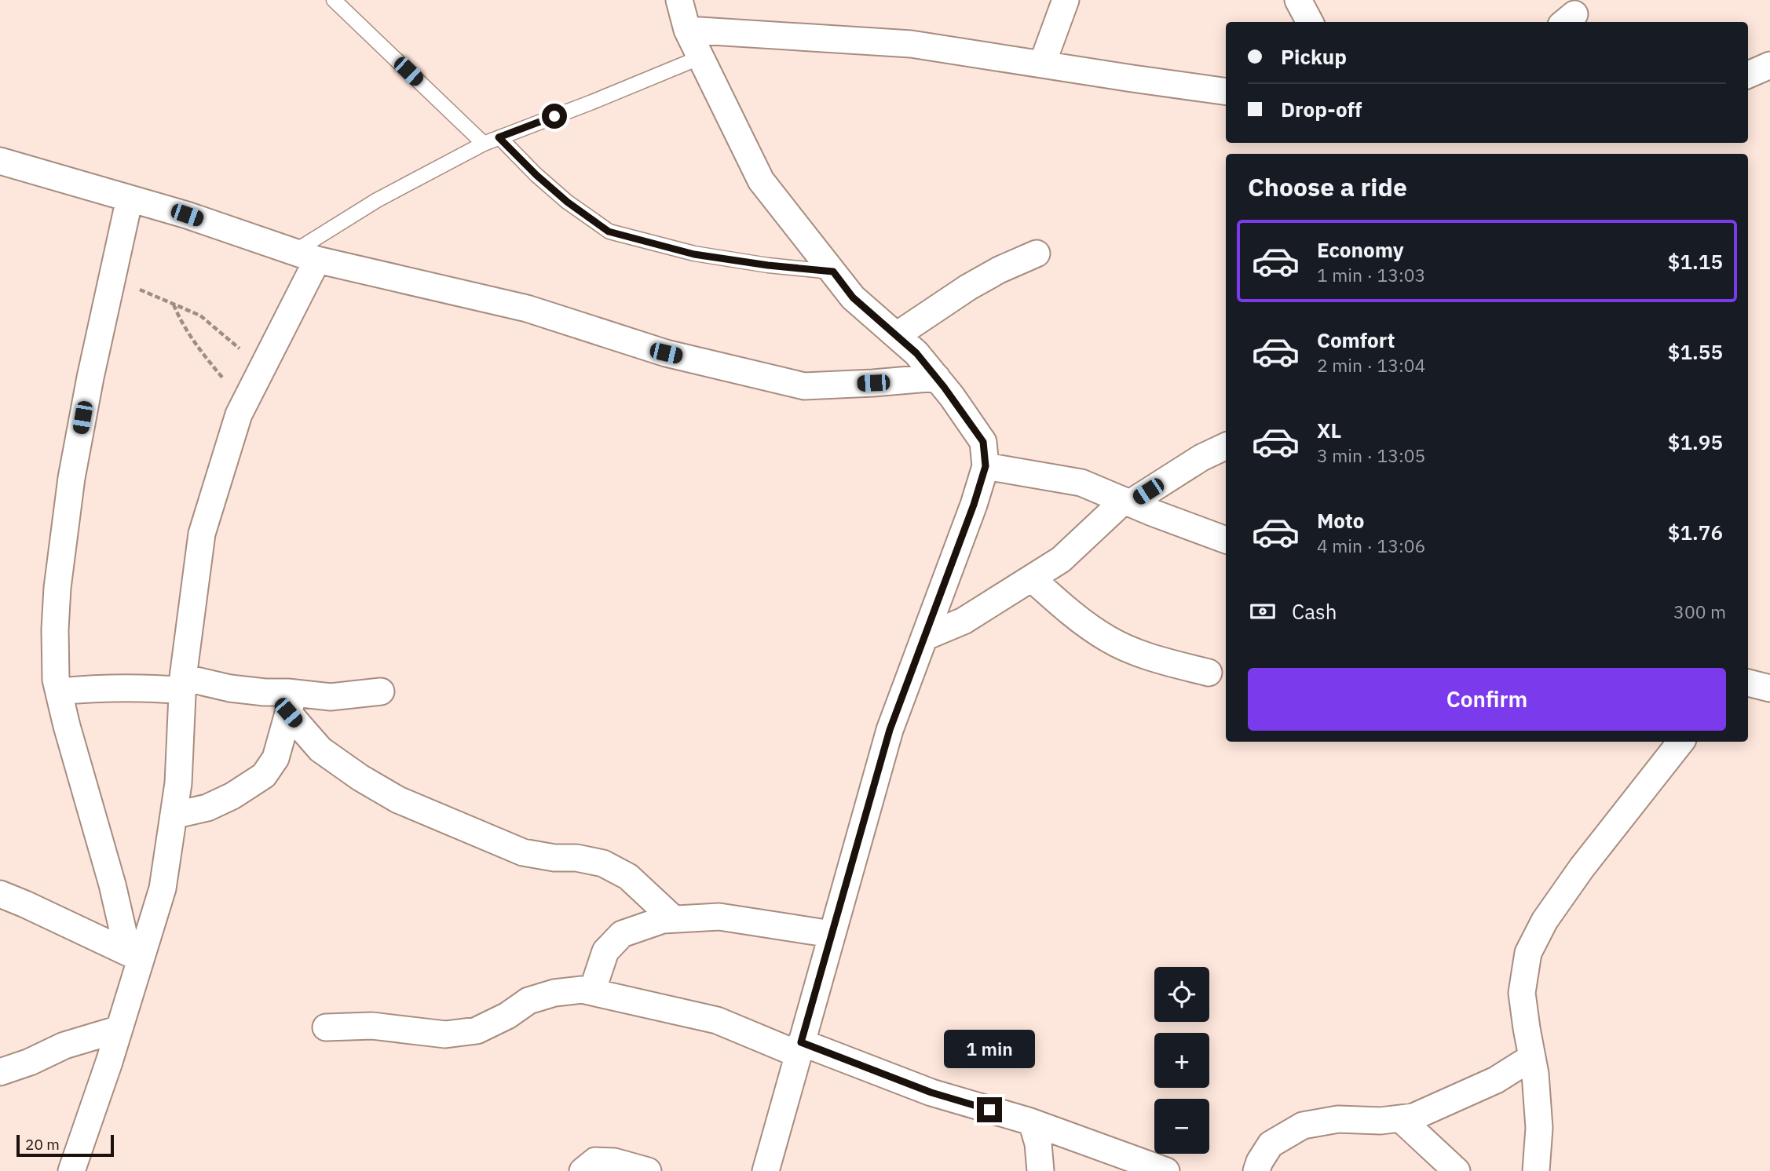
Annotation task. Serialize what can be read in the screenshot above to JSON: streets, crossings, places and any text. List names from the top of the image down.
{
  "scale_bar": "20 m",
  "page": {
    "banner": ["Pickup", "Drop-off"],
    "heading": "Choose a ride",
    "list": [
      {
        "name": "Economy",
        "note": "1 min · 13:03",
        "value": "$1.15"
      },
      {
        "name": "Comfort",
        "note": "2 min · 13:04",
        "value": "$1.55"
      },
      {
        "name": "XL",
        "note": "3 min · 13:05",
        "value": "$1.95"
      },
      {
        "name": "Moto",
        "note": "4 min · 13:06",
        "value": "$1.76"
      }
    ],
    "pay": ["Cash", "300 m"],
    "buttons": "Confirm",
    "map_buttons": ["+", "−"],
    "bubble": "1 min",
    "scale": "20 m"
  }
}
